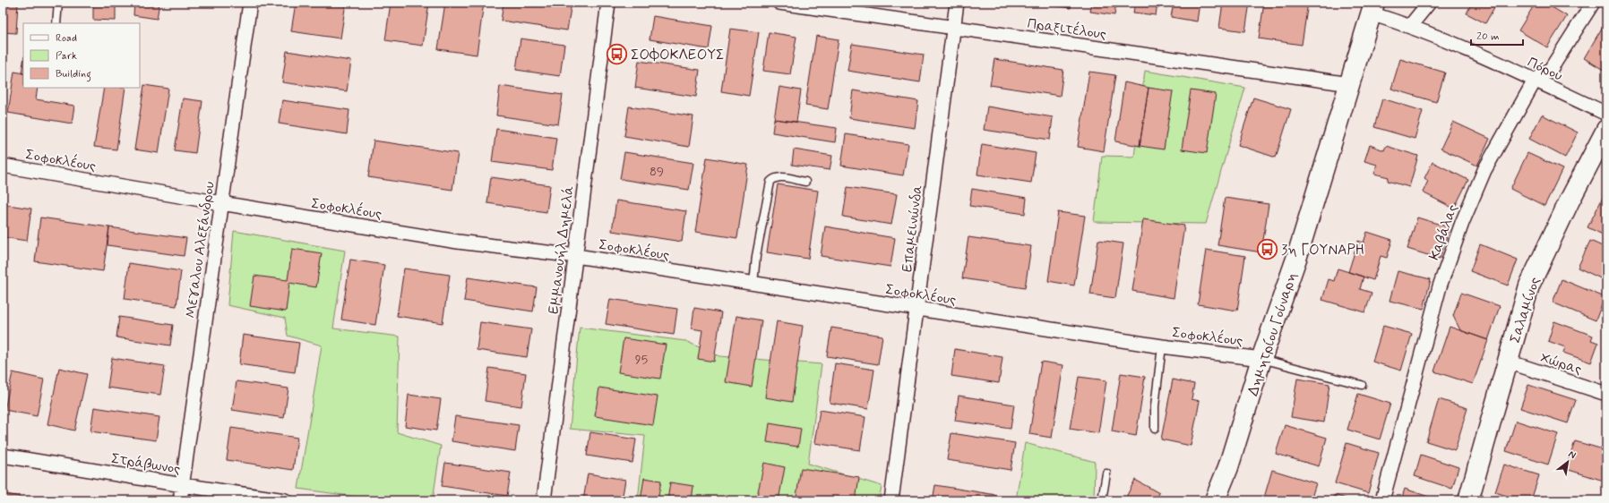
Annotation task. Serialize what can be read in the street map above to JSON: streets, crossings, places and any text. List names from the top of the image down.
{
  "streets": {
    "main road": ["Σαλαμίνος", "Δημητρίου Γούναρη"],
    "street": [
      "Πραξιτέλους",
      "Πόρου",
      "Σοφοκλέους",
      "Επαμεινώνδα",
      "Καβάλας",
      "Μεγαλου Αλεξάνδρου",
      "Εμμανουήλ Δημελά",
      "Χώρας",
      "Στράβωνος"
    ]
  },
  "crossings": [
    ["Πραξιτέλους", "Επαμεινώνδα"],
    ["Πραξιτέλους", "Δημητρίου Γούναρη"],
    ["Πόρου", "Καβάλας"],
    ["Πόρου", "Δημητρίου Γούναρη"],
    ["Σοφοκλέους", "Επαμεινώνδα"],
    ["Σοφοκλέους", "Μεγαλου Αλεξάνδρου"],
    ["Σοφοκλέους", "Εμμανουήλ Δημελά"],
    ["Σοφοκλέους", "Δημητρίου Γούναρη"],
    ["Μεγαλου Αλεξάνδρου", "Στράβωνος"],
    ["Σαλαμίνος", "Χώρας"]
  ],
  "places": {
    "bus stop": ["ΣΟΦΟΚΛΕΟΥΣ", "3η ΓΟΥΝΑΡΗ"]
  },
  "house_numbers": ["89", "95"],
  "legend": ["Road", "Park", "Building"],
  "scale_bar": "20 m",
  "north": "top right"
}
